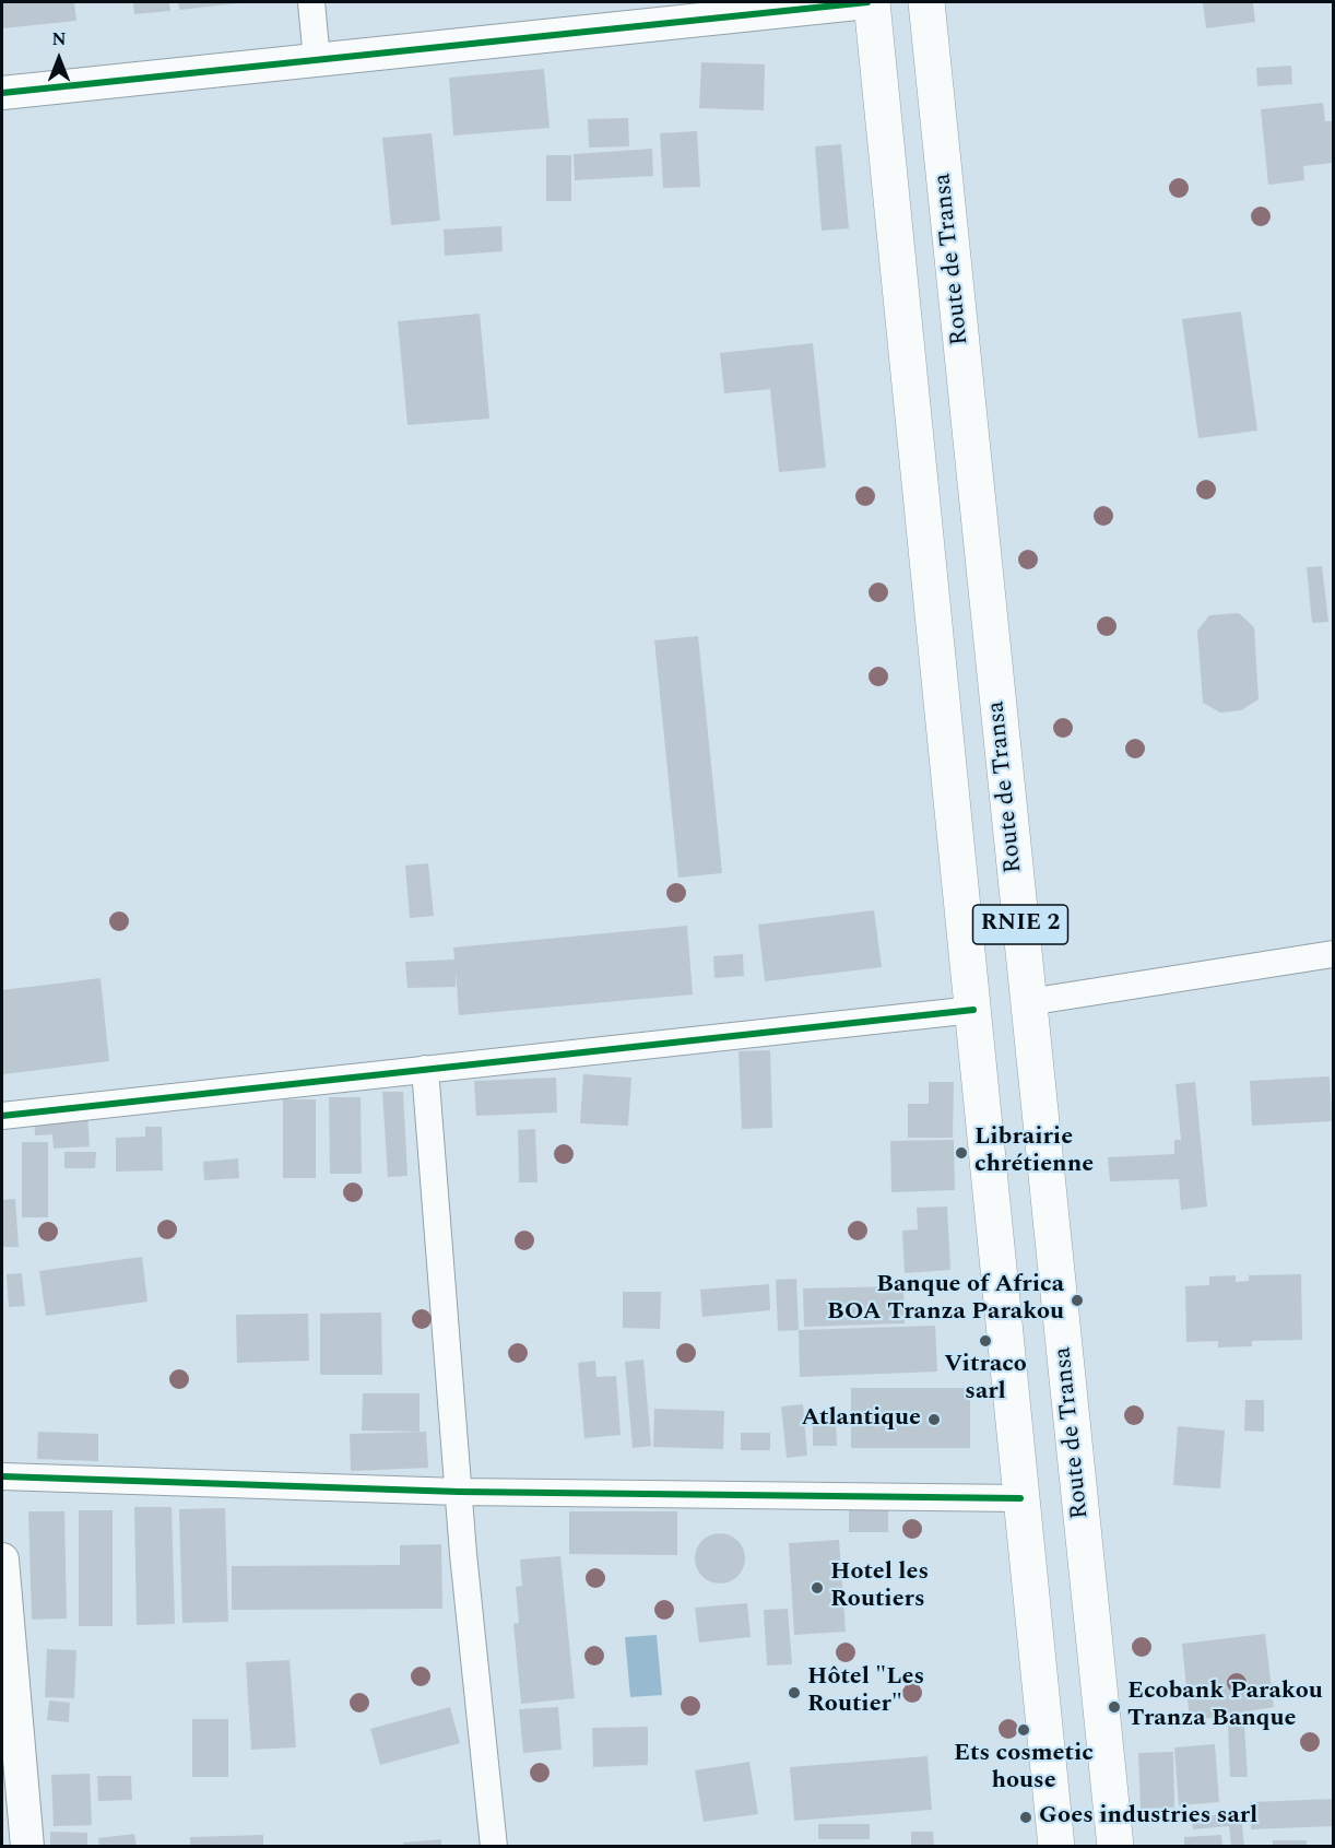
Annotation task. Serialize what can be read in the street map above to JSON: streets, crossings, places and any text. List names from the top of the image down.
{
  "streets": {
    "main road": ["Route de Transa", "RNIE 2"]
  },
  "places": [
    "Librairie chrétienne",
    "Banque of Africa BOA Tranza Parakou",
    "Vitraco sarl",
    "Atlantique",
    "Hotel les Routiers",
    "Hôtel \"Les Routier\"",
    "Ecobank Parakou Tranza Banque",
    "Ets cosmetic house",
    "Goes industries sarl"
  ],
  "north": "top"
}
